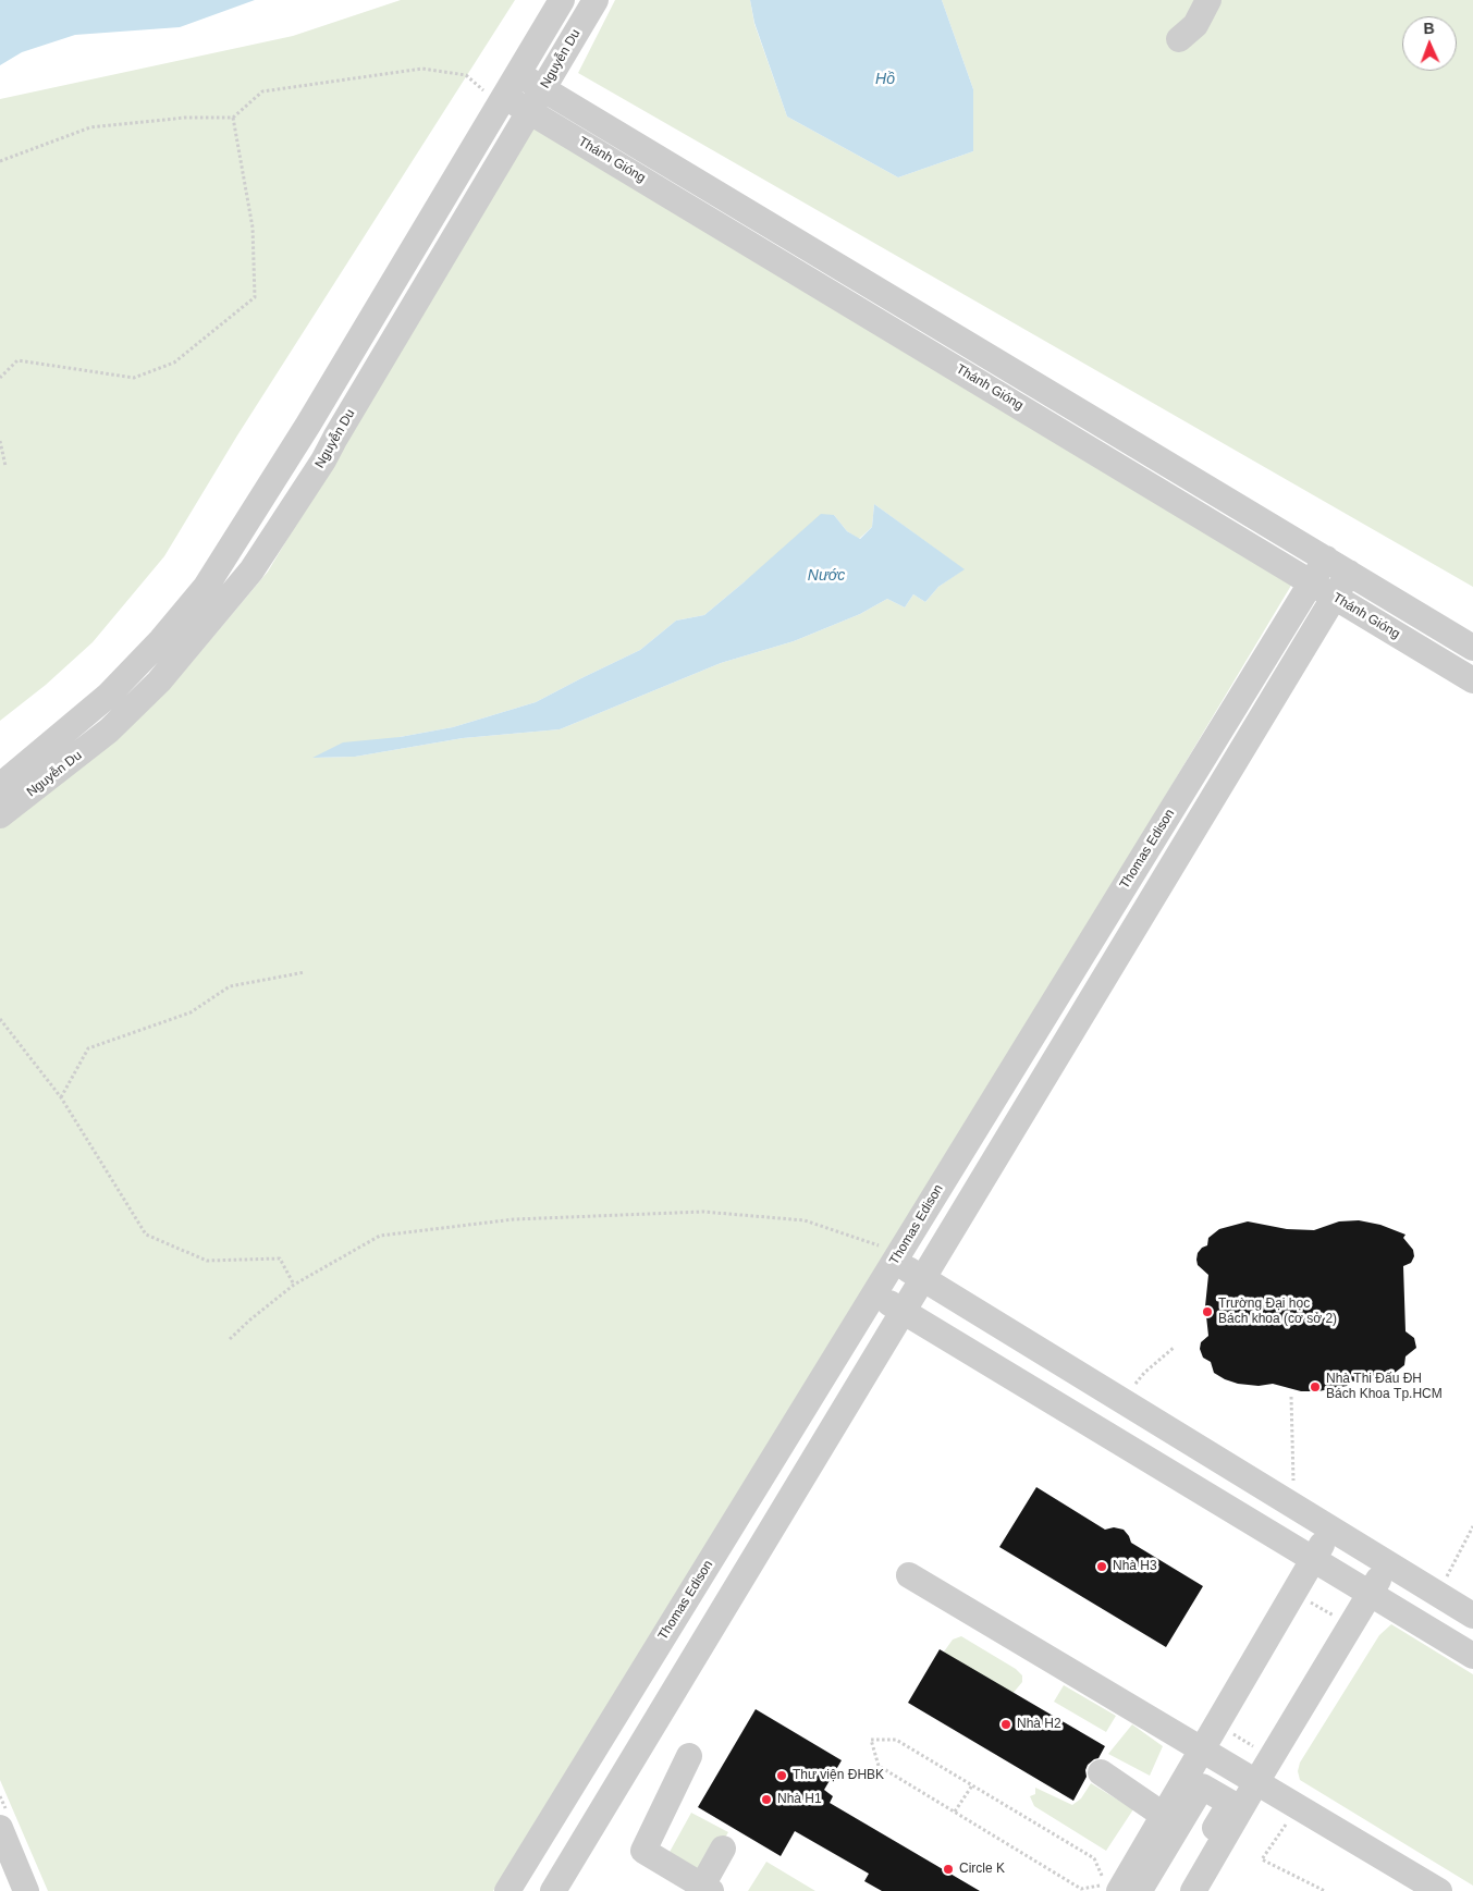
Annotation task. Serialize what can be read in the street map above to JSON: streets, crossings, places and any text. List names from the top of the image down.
{
  "streets": {
    "street": ["Nguyễn Du", "Thánh Gióng", "Thomas Edison"]
  },
  "crossings": [
    ["Nguyễn Du", "Thánh Gióng"],
    ["Thánh Gióng", "Thomas Edison"]
  ],
  "water": ["Hồ", "Nước"],
  "places": [
    "Trường Đại học Bách khoa (cơ sở 2)",
    "Nhà Thi Đấu ĐH Bách Khoa Tp.HCM",
    "Nhà H3",
    "Nhà H2",
    "Thư viện ĐHBK",
    "Nhà H1",
    "Circle K"
  ],
  "north": "top"
}
